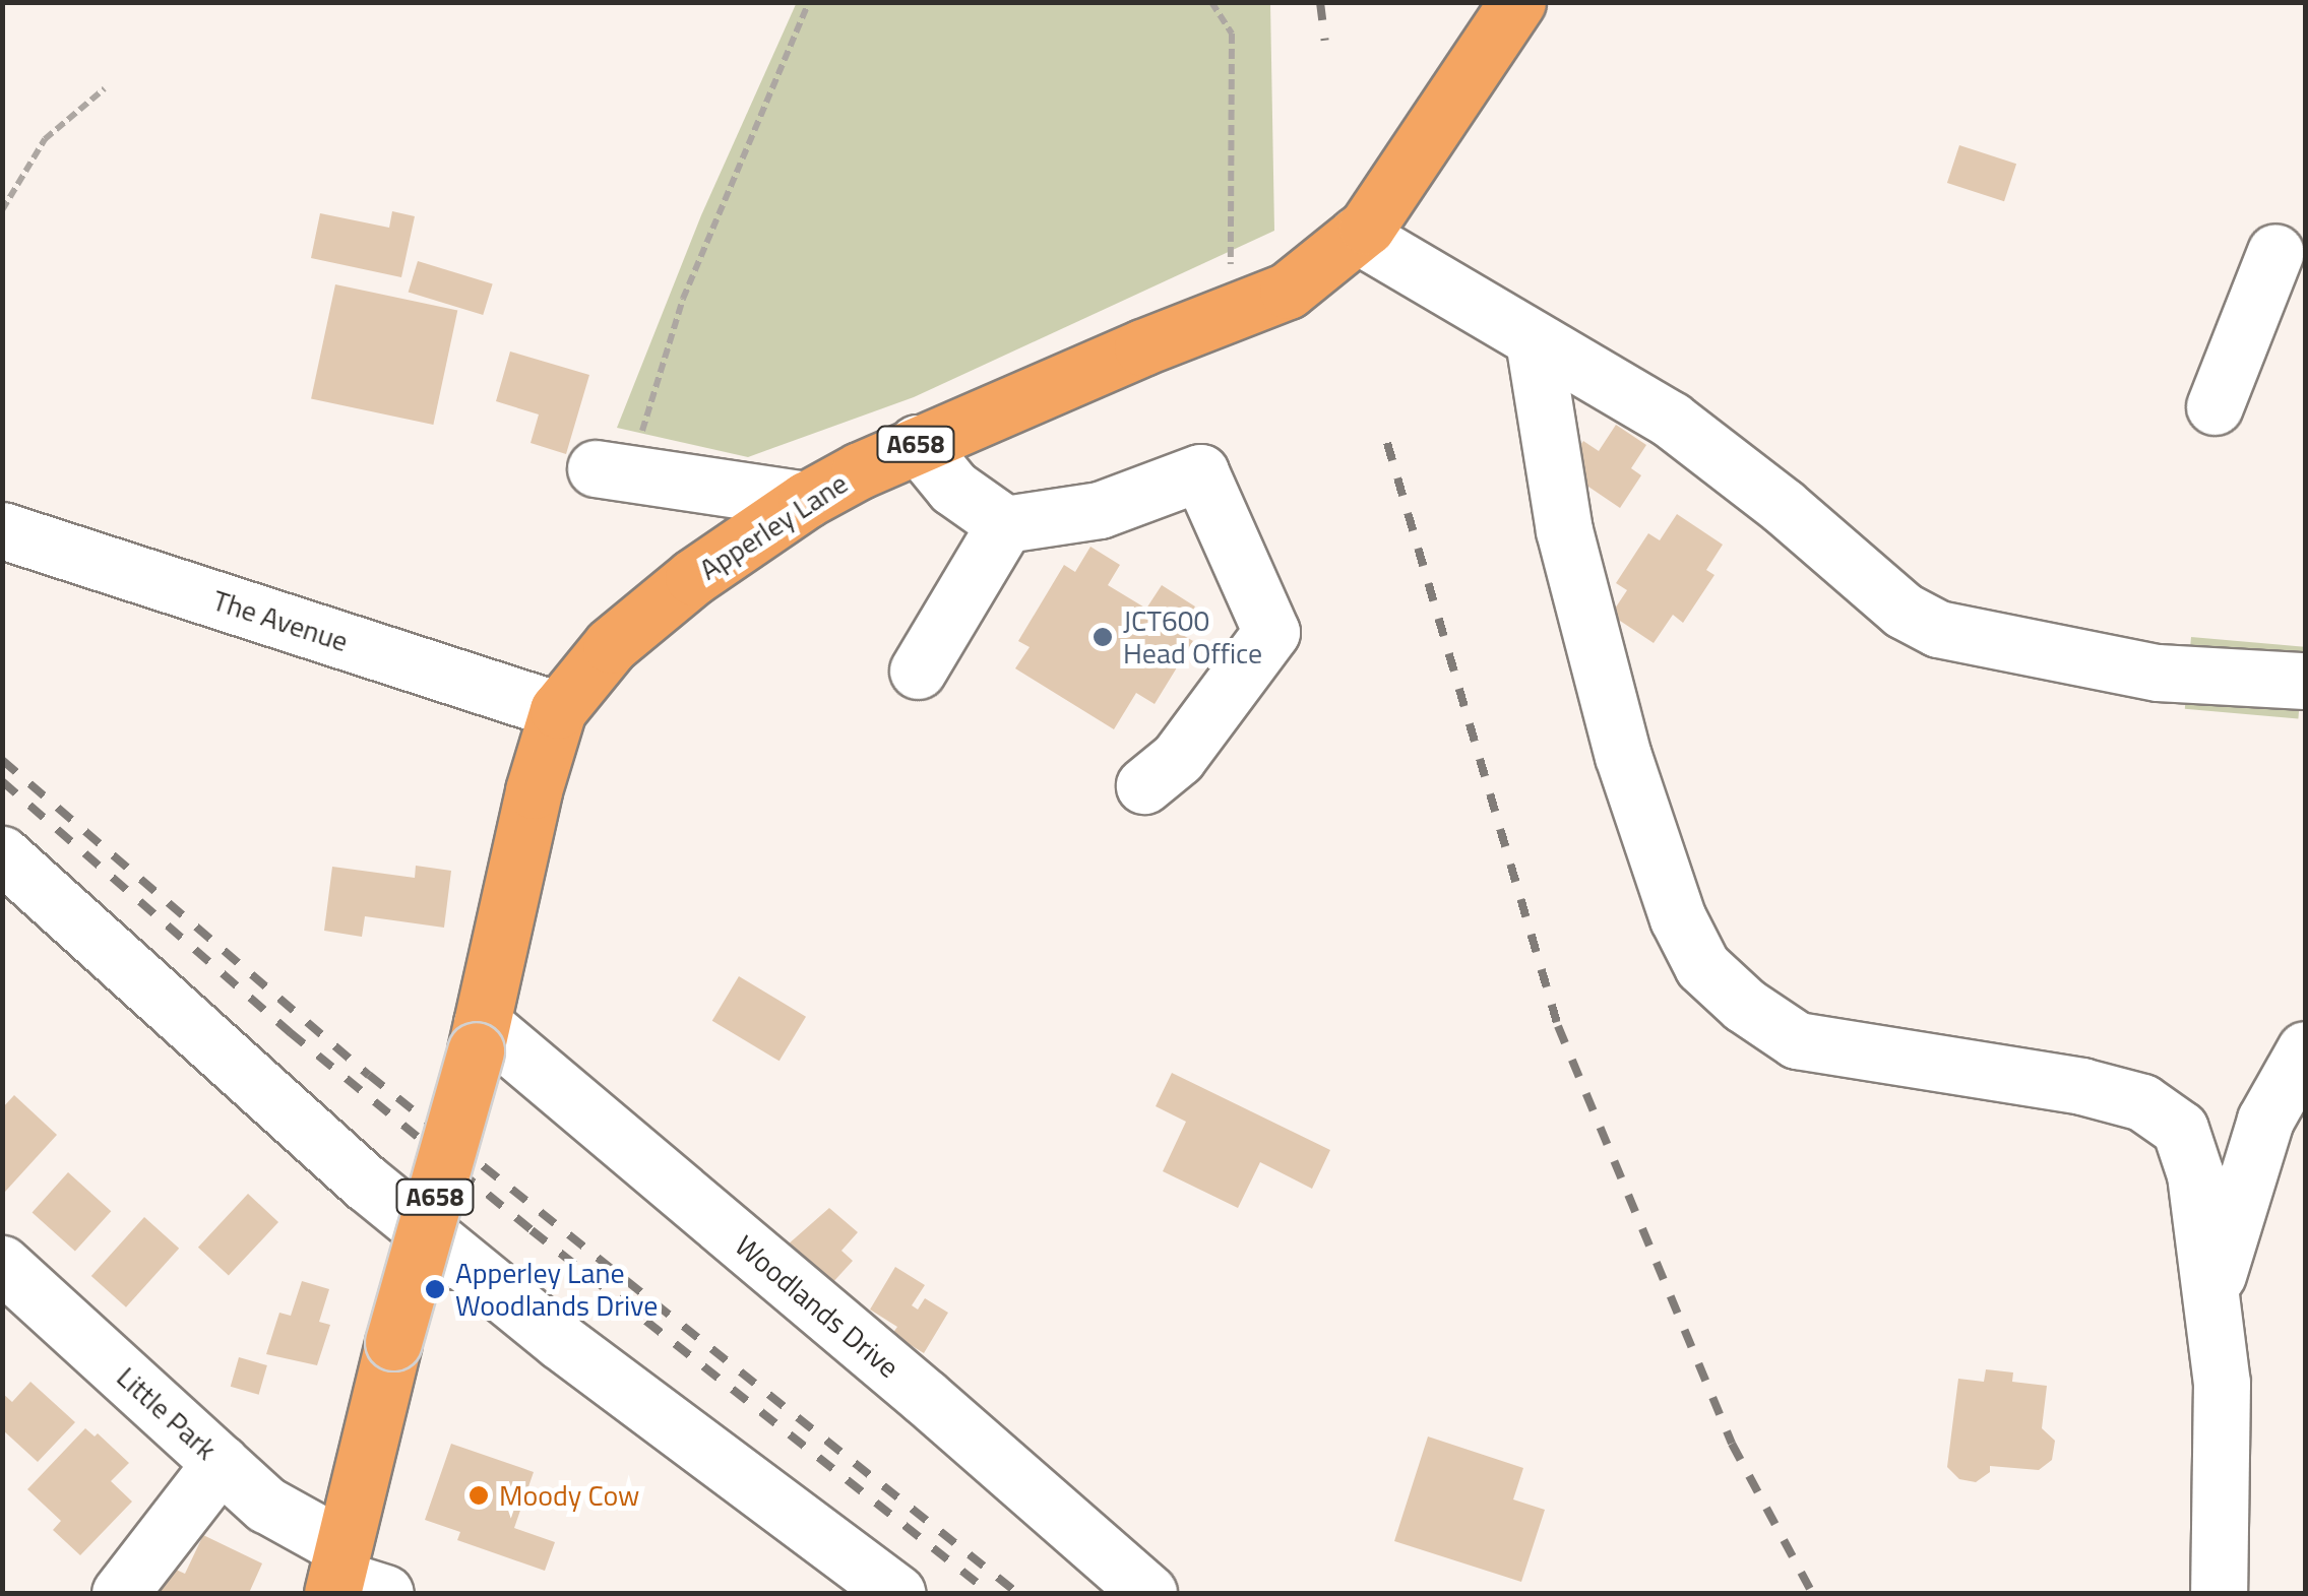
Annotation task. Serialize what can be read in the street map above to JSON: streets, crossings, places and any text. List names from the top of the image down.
{
  "streets": {
    "highway": ["A658", "Apperley Lane"],
    "street": ["The Avenue", "Woodlands Drive", "Little Park"]
  },
  "crossings": [
    ["Apperley Lane", "The Avenue"],
    ["Apperley Lane", "Woodlands Drive"],
    ["Apperley Lane", "Little Park"]
  ],
  "places": ["JCT600 Head Office", "Apperley Lane Woodlands Drive", "Moody Cow"]
}
